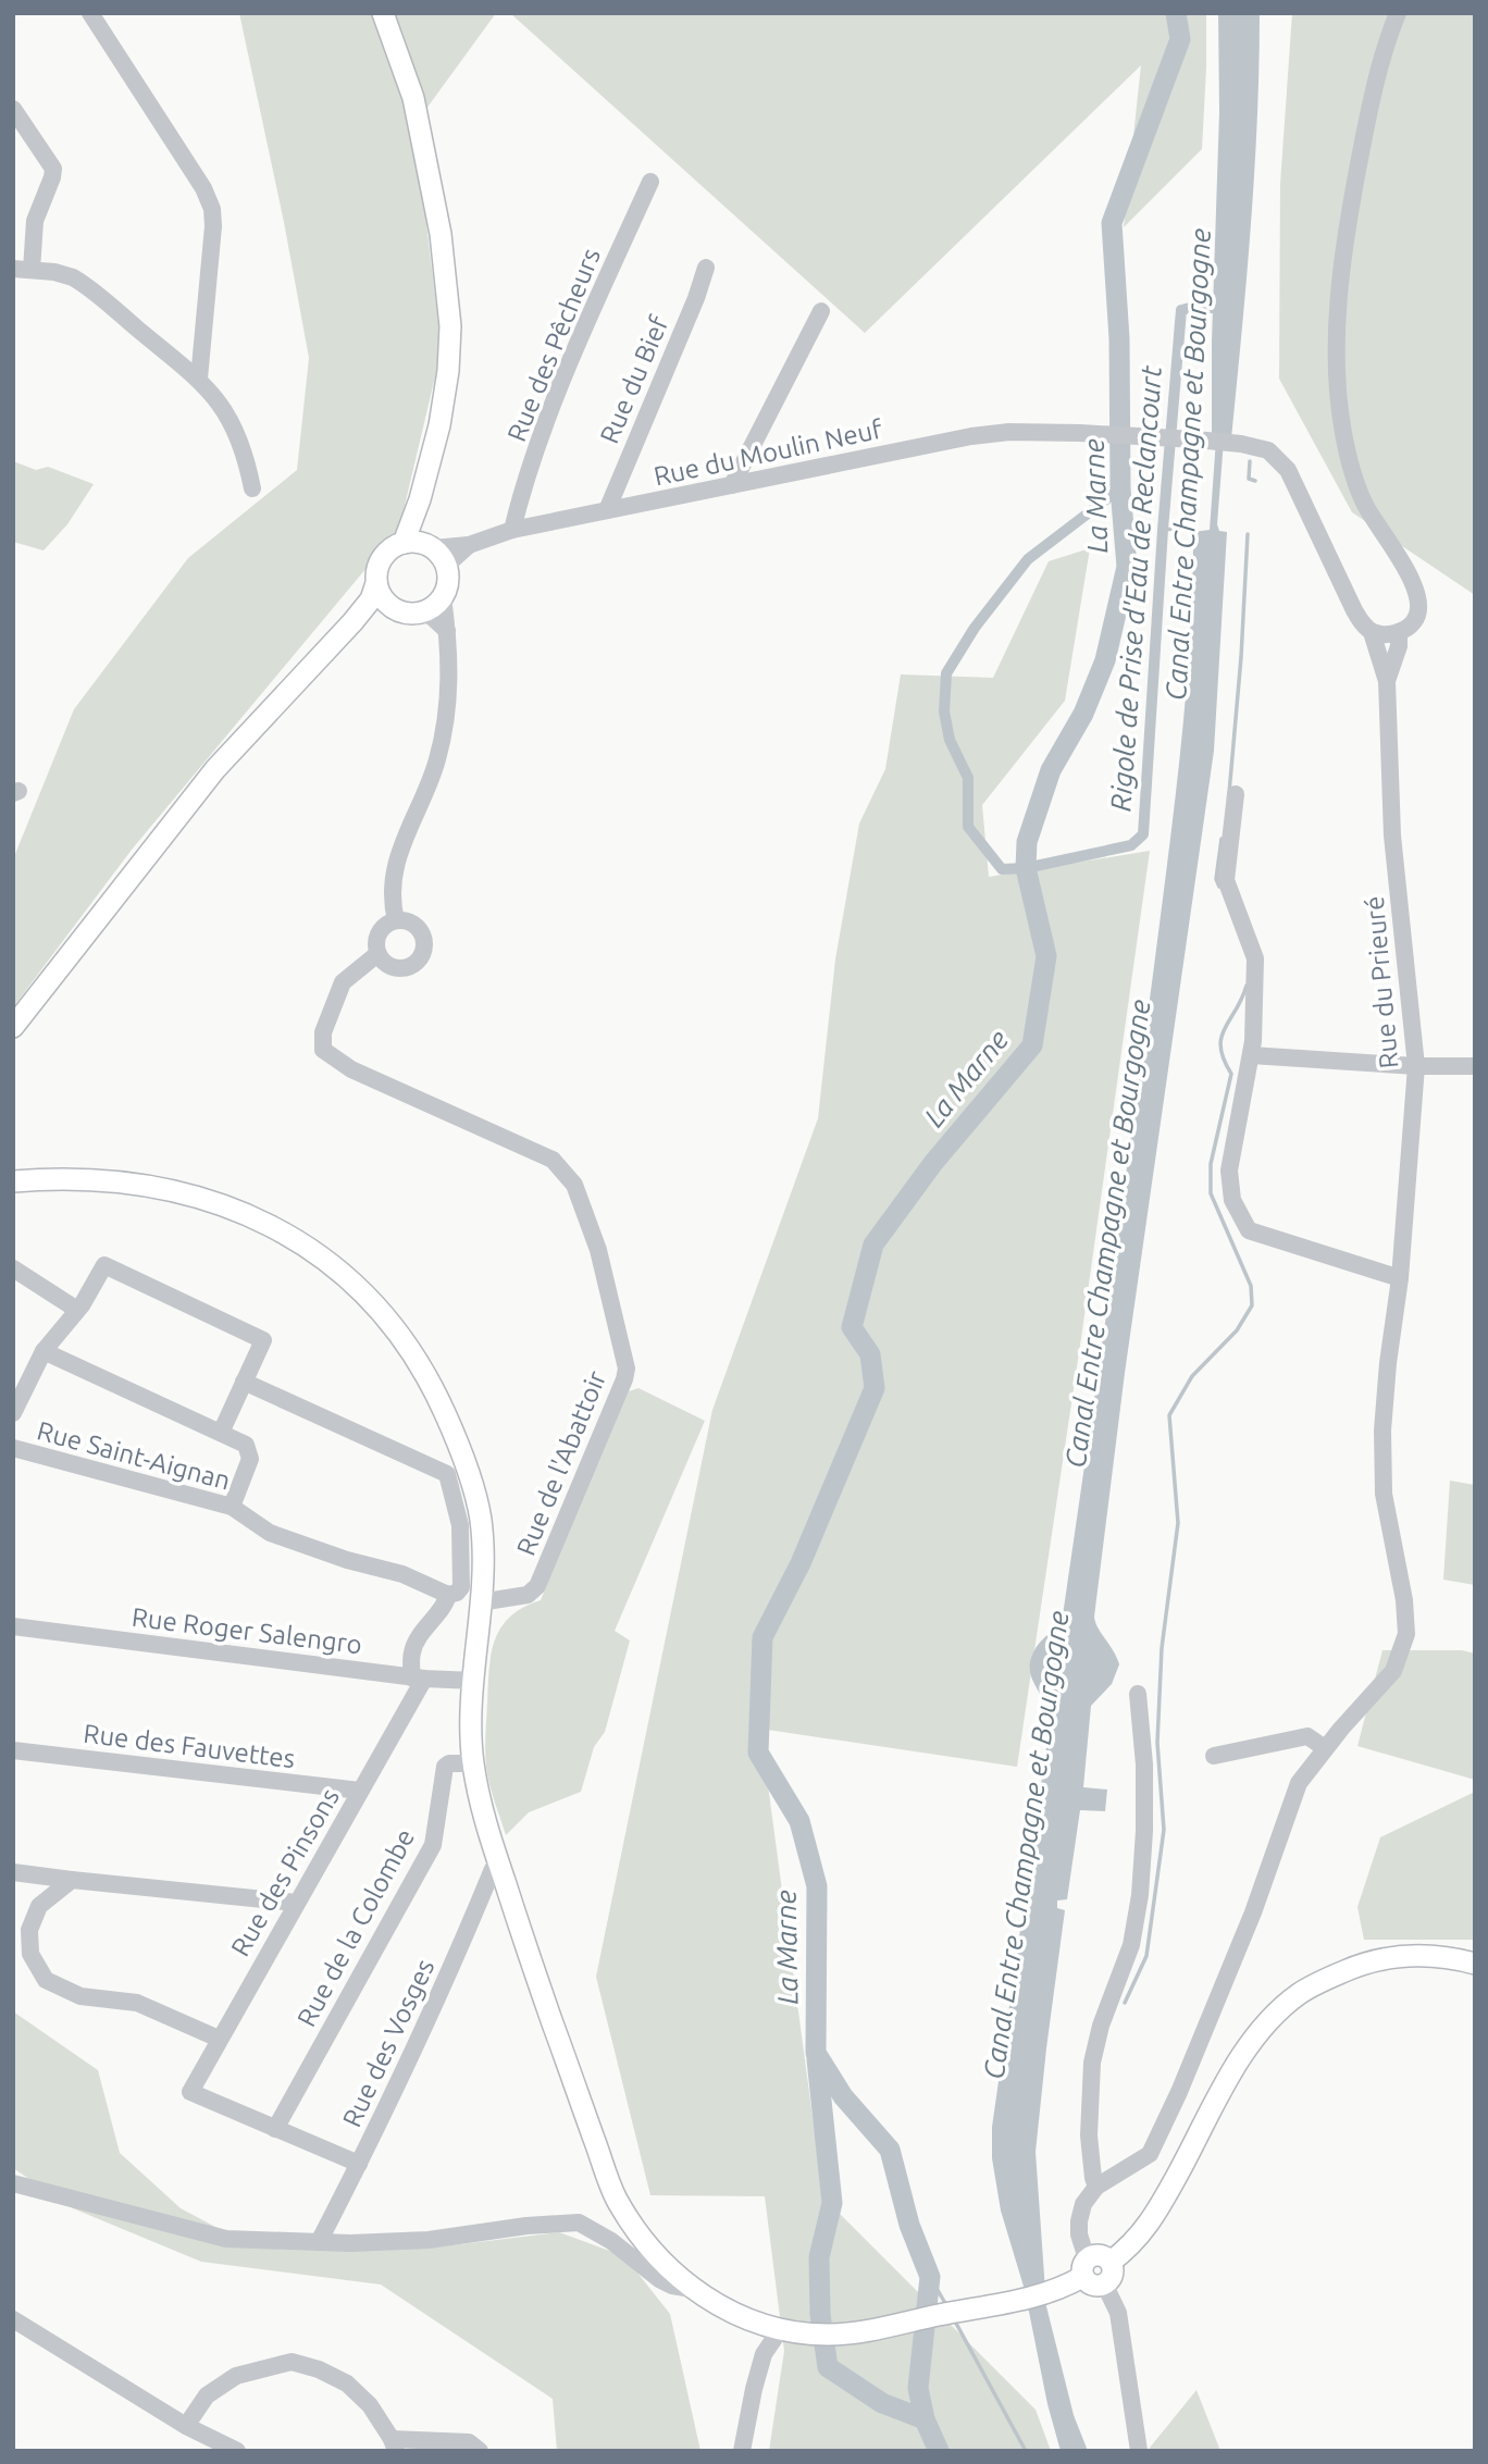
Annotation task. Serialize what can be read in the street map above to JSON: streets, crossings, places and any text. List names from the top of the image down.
{
  "streets": {
    "street": [
      "Rue des Pêcheurs",
      "Rue du Bief",
      "Rue du Moulin Neuf",
      "Rue du Prieuré",
      "Rue Saint-Aignan",
      "Rue de l'Abattoir",
      "Rue Roger Salengro",
      "Rue des Fauvettes",
      "Rue des Pinsons",
      "Rue de la Colombe",
      "Rue des Vosges"
    ]
  },
  "crossings": [
    ["Rue des Pêcheurs", "Rue du Moulin Neuf"],
    ["Rue du Bief", "Rue du Moulin Neuf"],
    ["Rue du Moulin Neuf", "Rue du Prieuré"],
    ["Rue Roger Salengro", "Rue des Pinsons"],
    ["Rue des Fauvettes", "Rue des Pinsons"],
    ["Rue des Pinsons", "Rue de la Colombe"]
  ],
  "water": ["Canal Entre Champagne et Bourgogne", "La Marne", "Rigole de Prise d'Eau de Reclancourt"]
}
